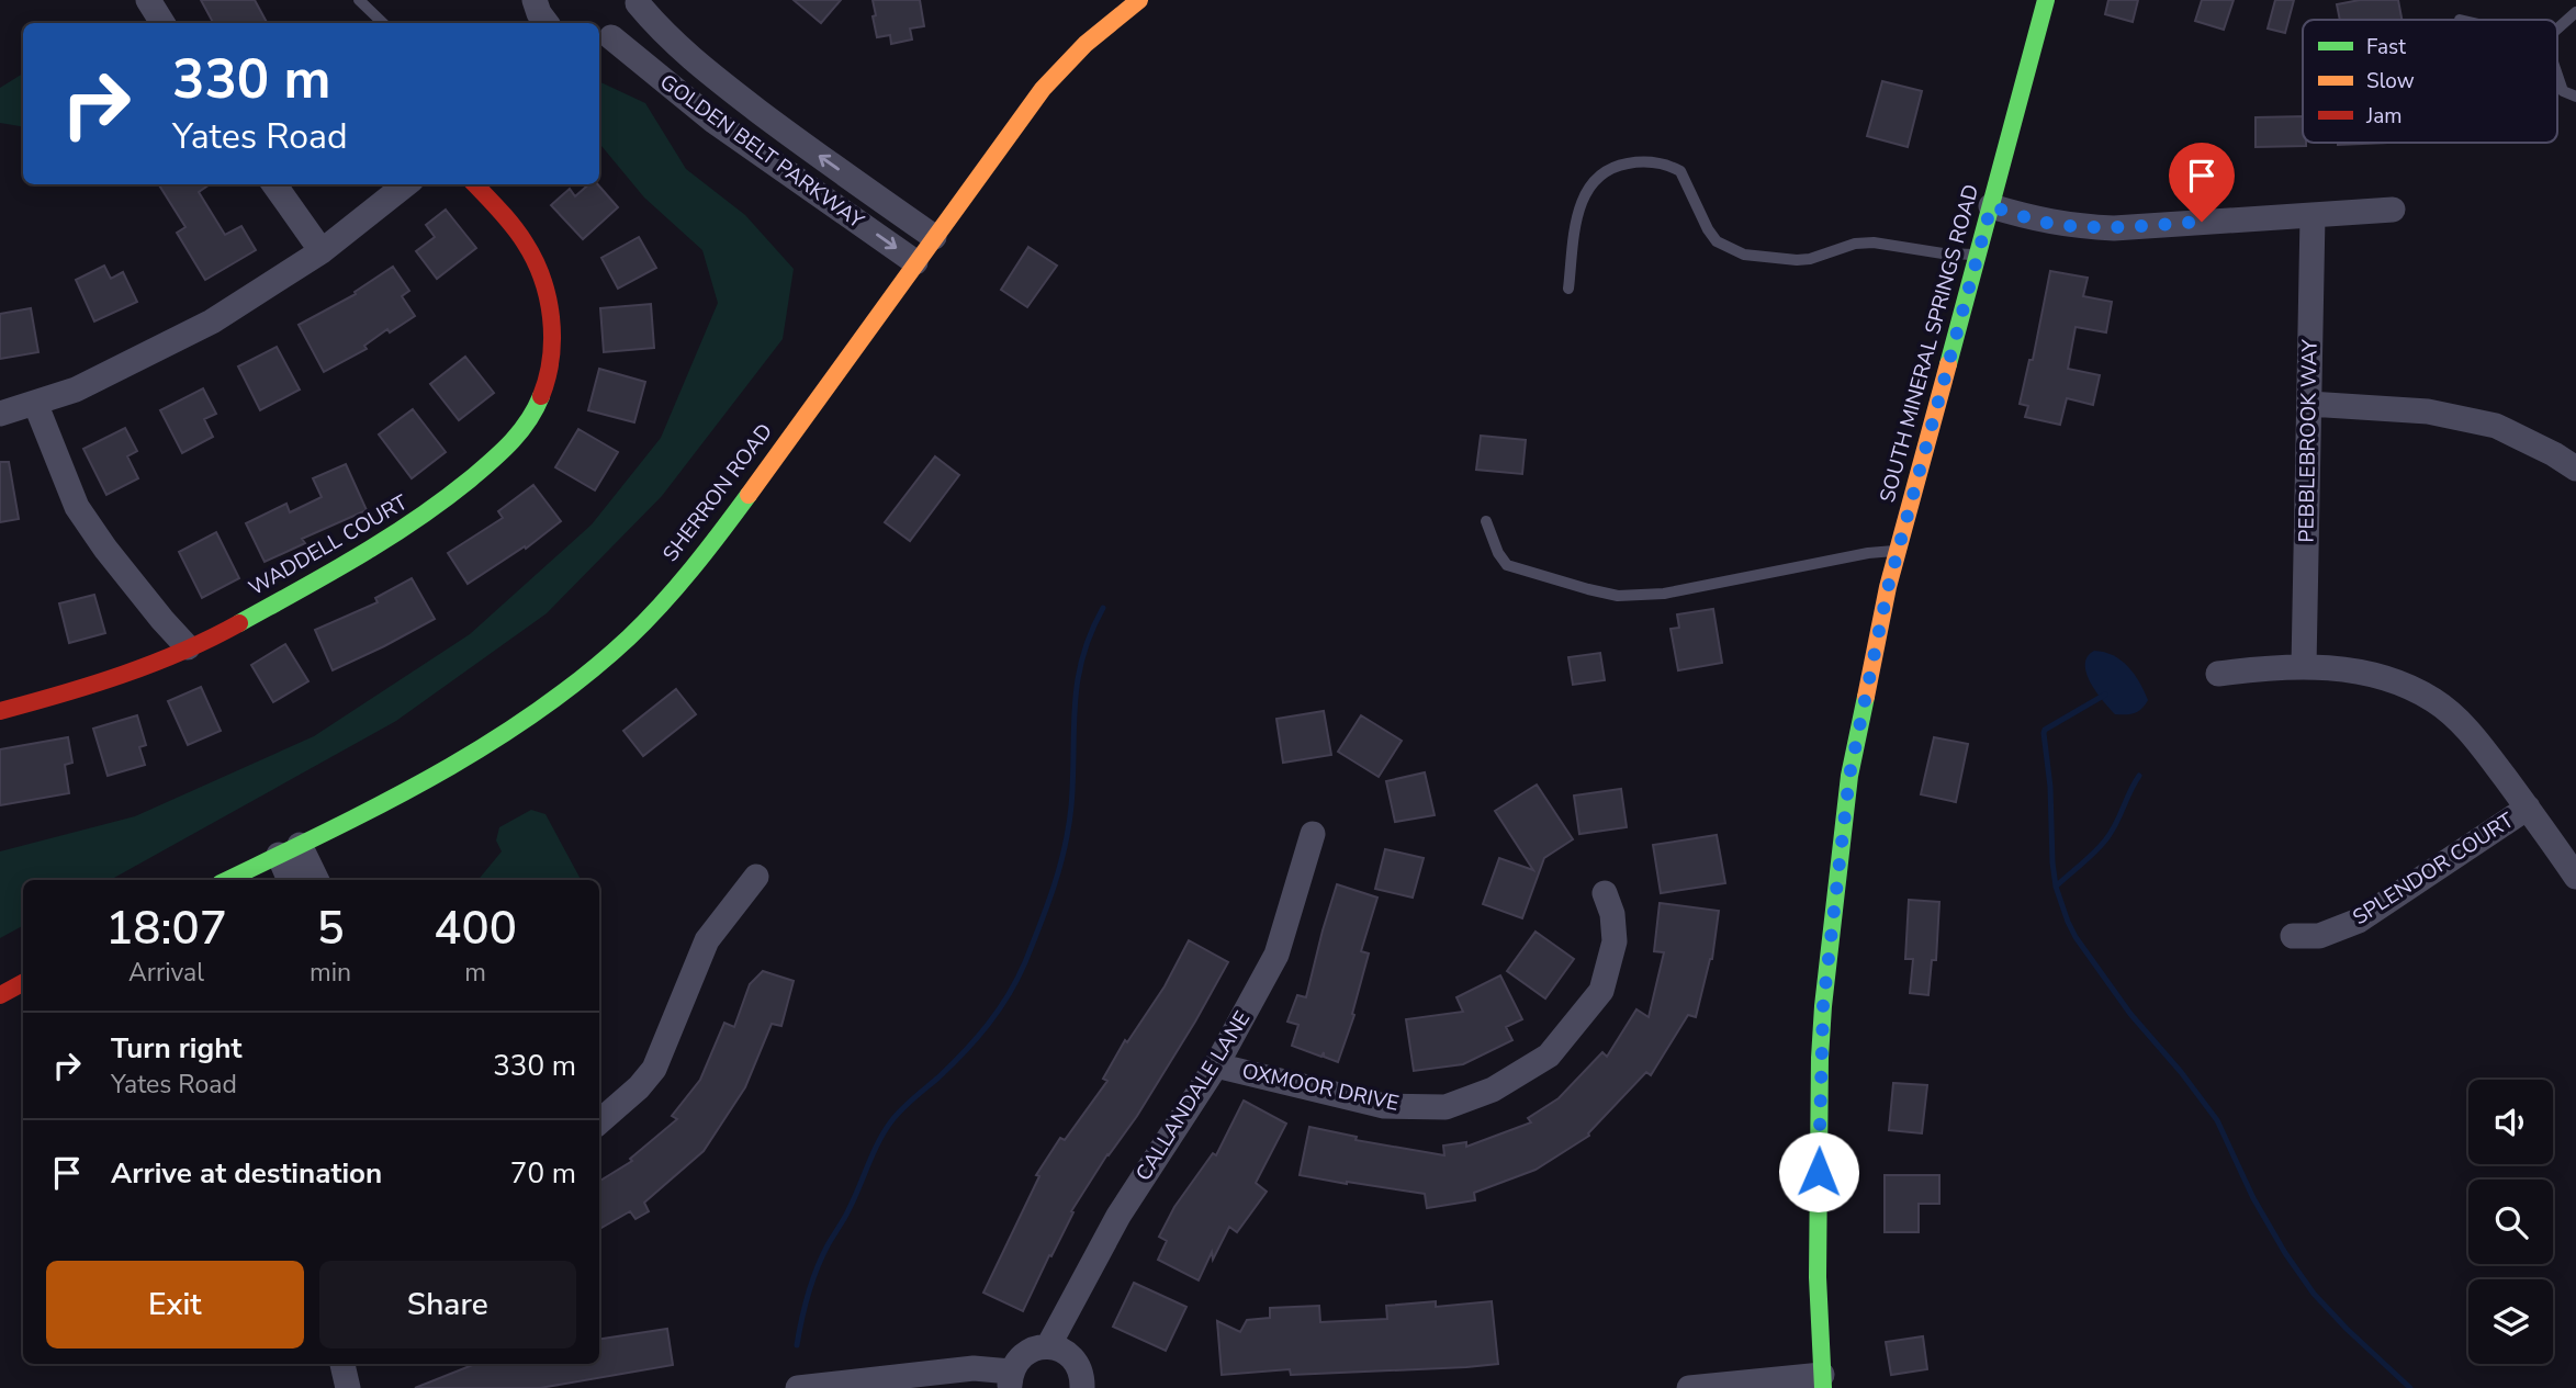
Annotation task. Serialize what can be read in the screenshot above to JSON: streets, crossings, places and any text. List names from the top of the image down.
{
  "streets": {
    "street": [
      "GOLDEN BELT PARKWAY",
      "SOUTH MINERAL SPRINGS ROAD",
      "PEBBLEBROOK WAY",
      "SHERRON ROAD",
      "WADDELL COURT",
      "SPLENDOR COURT",
      "OXMOOR DRIVE",
      "CALLANDALE LANE"
    ]
  },
  "crossings": [
    ["GOLDEN BELT PARKWAY", "SHERRON ROAD"],
    ["OXMOOR DRIVE", "CALLANDALE LANE"]
  ],
  "legend": ["Fast", "Slow", "Jam"],
  "page": {
    "turn": ["330 m", "Yates Road"],
    "eta": [
      "18:07",
      "Arrival",
      "5",
      "min",
      "400",
      "m"
    ],
    "list": [
      {
        "name": "Turn right",
        "note": "Yates Road",
        "value": "330 m"
      },
      {
        "name": "Arrive at destination",
        "value": "70 m"
      }
    ],
    "buttons": ["Exit", "Share"]
  }
}
